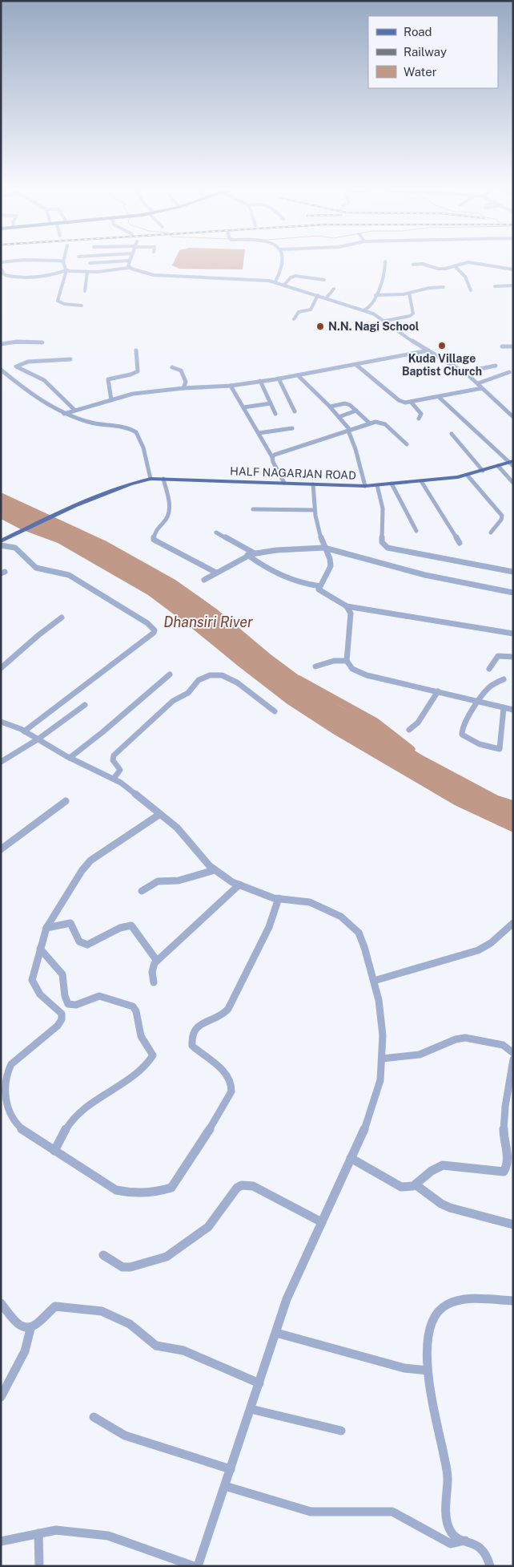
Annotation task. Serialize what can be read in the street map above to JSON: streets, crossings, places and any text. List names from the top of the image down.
{
  "streets": {
    "main road": ["HALF NAGARJAN ROAD"]
  },
  "water": ["Dhansiri River"],
  "places": ["N.N. Nagi School", "Kuda Village Baptist Church"],
  "legend": ["Road", "Railway", "Water"]
}
